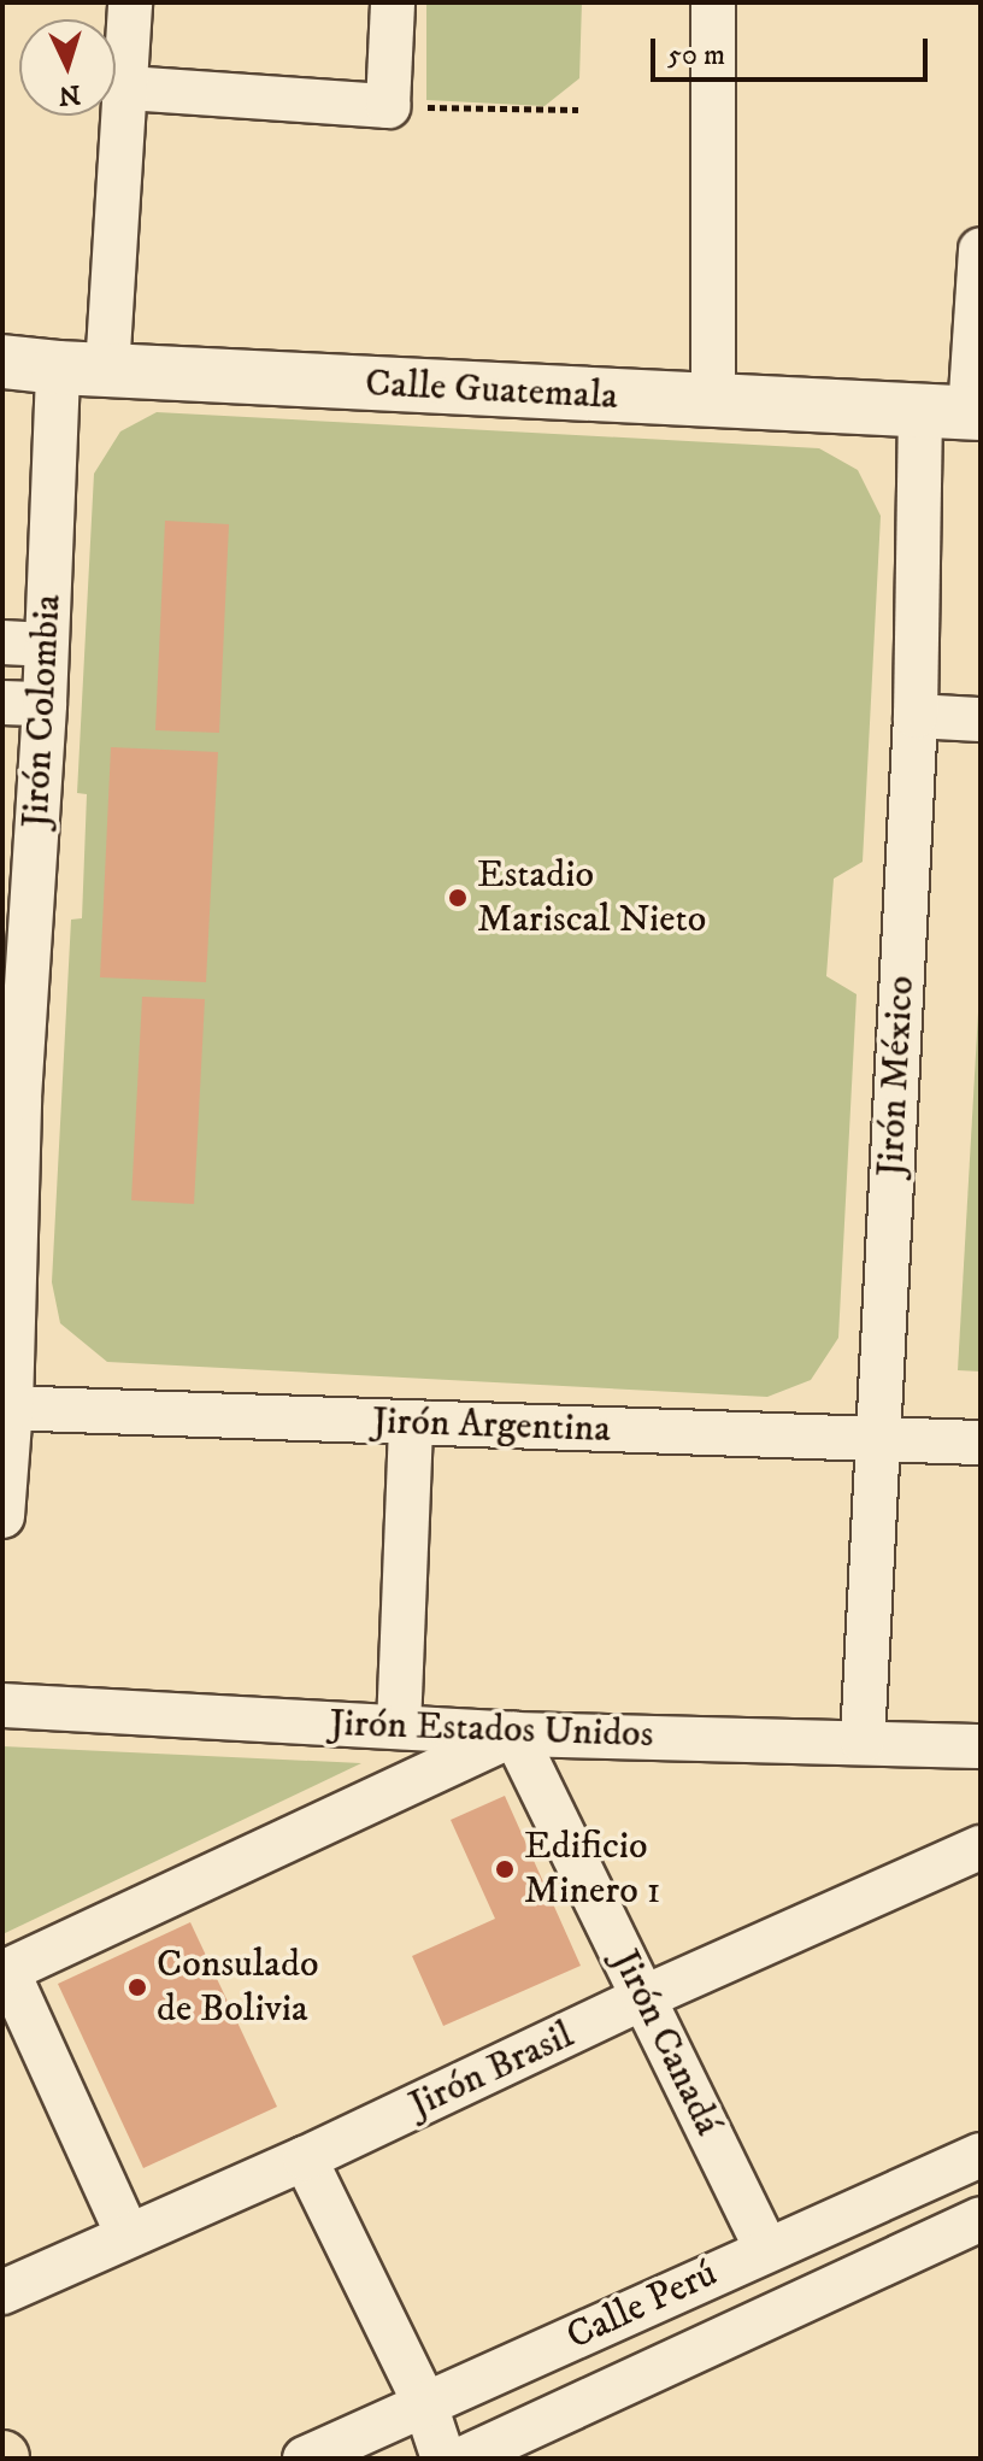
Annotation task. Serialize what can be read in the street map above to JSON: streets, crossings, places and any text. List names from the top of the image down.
{
  "streets": {
    "street": [
      "Calle Guatemala",
      "Jirón Colombia",
      "Jirón México",
      "Jirón Argentina",
      "Jirón Estados Unidos",
      "Jirón Canadá",
      "Jirón Brasil",
      "Calle Perú"
    ]
  },
  "crossings": [
    ["Calle Guatemala", "Jirón Colombia"],
    ["Calle Guatemala", "Jirón México"],
    ["Jirón Colombia", "Jirón Argentina"],
    ["Jirón México", "Jirón Argentina"],
    ["Jirón México", "Jirón Estados Unidos"],
    ["Jirón Estados Unidos", "Jirón Canadá"],
    ["Jirón Canadá", "Jirón Brasil"],
    ["Jirón Canadá", "Calle Perú"]
  ],
  "places": ["Estadio Mariscal Nieto", "Edificio Minero 1", "Consulado de Bolivia"],
  "scale_bar": "50 m",
  "north": "bottom"
}
